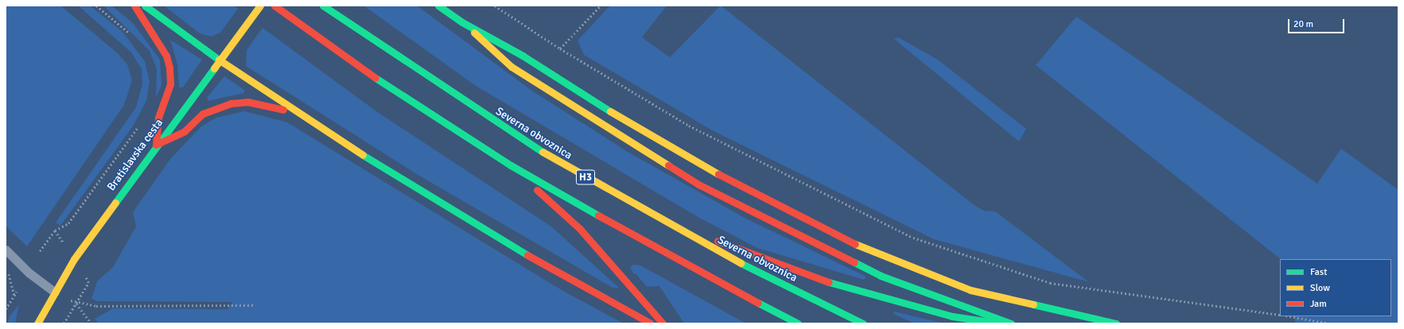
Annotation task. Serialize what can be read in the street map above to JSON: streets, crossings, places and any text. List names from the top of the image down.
{
  "streets": {
    "main road": ["Severna obvoznica", "Bratislavska cesta", "H3"]
  },
  "legend": ["Fast", "Slow", "Jam"],
  "scale_bar": "20 m"
}
